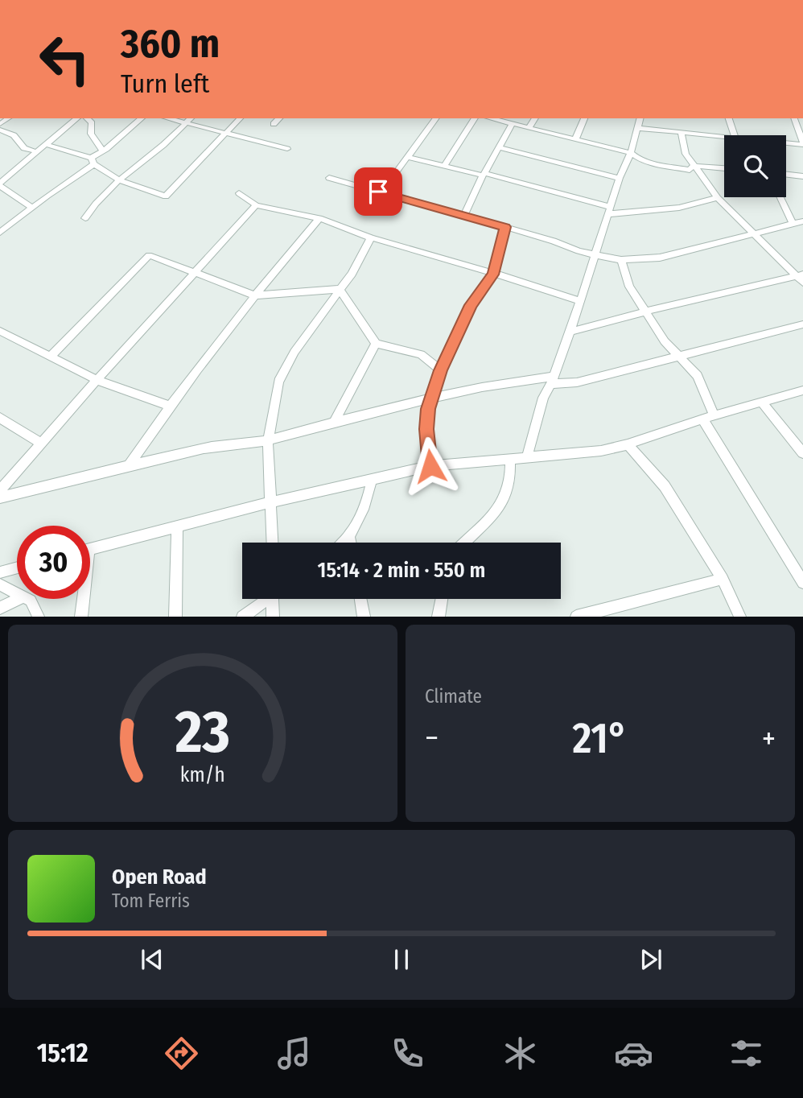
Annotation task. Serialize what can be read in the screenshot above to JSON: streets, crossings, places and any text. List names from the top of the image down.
{
  "page": {
    "turn": ["360 m", "Turn left"],
    "limit": "30",
    "trip": "15:14 · 2 min · 550 m",
    "tile": "Climate",
    "heat": ["−", "21°", "+"],
    "song": ["Open Road", "Tom Ferris"],
    "tabs": "15:12",
    "gauge": ["23", "km/h"]
  }
}
